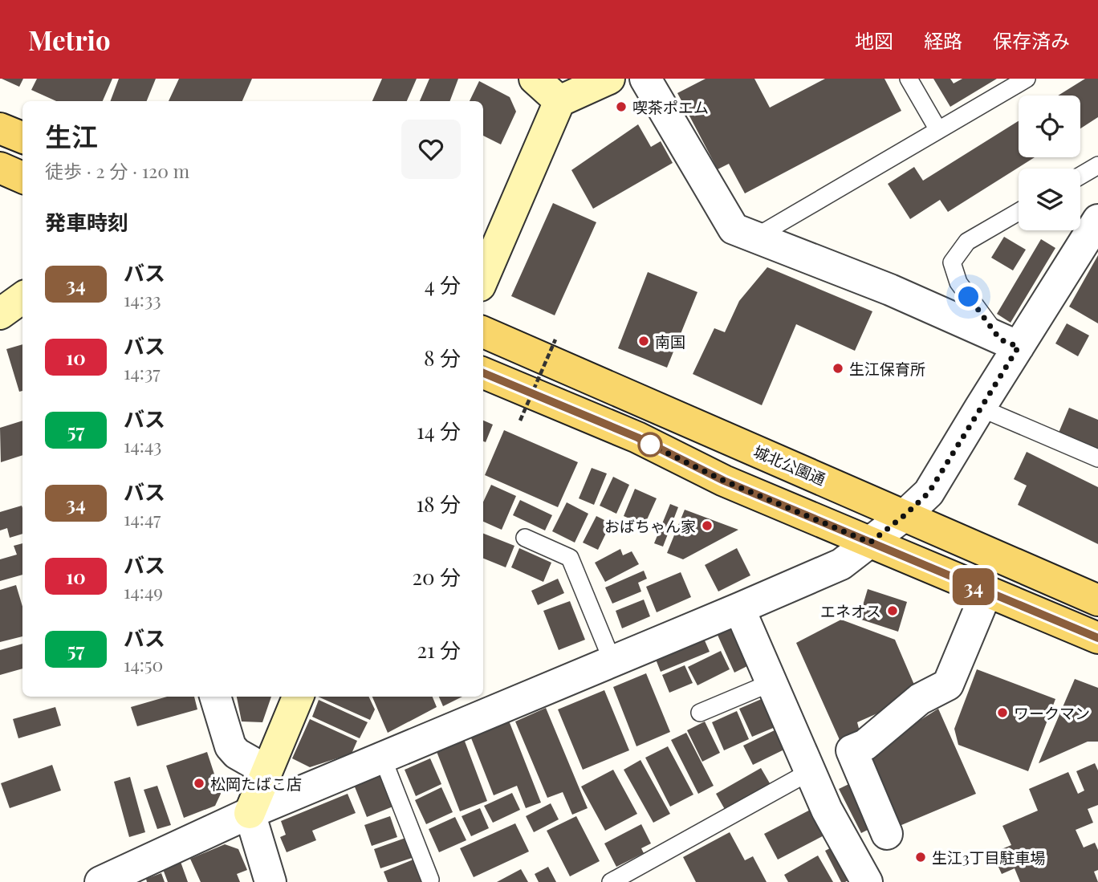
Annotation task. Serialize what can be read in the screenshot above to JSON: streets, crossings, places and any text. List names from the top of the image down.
{
  "streets": {
    "main road": ["城北公園通"]
  },
  "places": [
    "喫茶ポエム",
    "南国",
    "生江保育所",
    "おばちゃん家",
    "エネオス",
    "ワークマン",
    "松岡たばこ店",
    "生江3丁目駐車場"
  ],
  "lines": ["bus line 34"],
  "page": {
    "header": "Metrio",
    "nav": ["地図", "経路", "保存済み"],
    "on_map": "34",
    "heading": [
      ["生江", "徒歩 · 2 分 · 120 m"],
      "発車時刻"
    ],
    "list": [
      {
        "mark": "34",
        "name": "バス",
        "note": "14:33",
        "value": "4 分"
      },
      {
        "mark": "10",
        "name": "バス",
        "note": "14:37",
        "value": "8 分"
      },
      {
        "mark": "57",
        "name": "バス",
        "note": "14:43",
        "value": "14 分"
      },
      {
        "mark": "34",
        "name": "バス",
        "note": "14:47",
        "value": "18 分"
      },
      {
        "mark": "10",
        "name": "バス",
        "note": "14:49",
        "value": "20 分"
      },
      {
        "mark": "57",
        "name": "バス",
        "note": "14:50",
        "value": "21 分"
      }
    ]
  }
}
